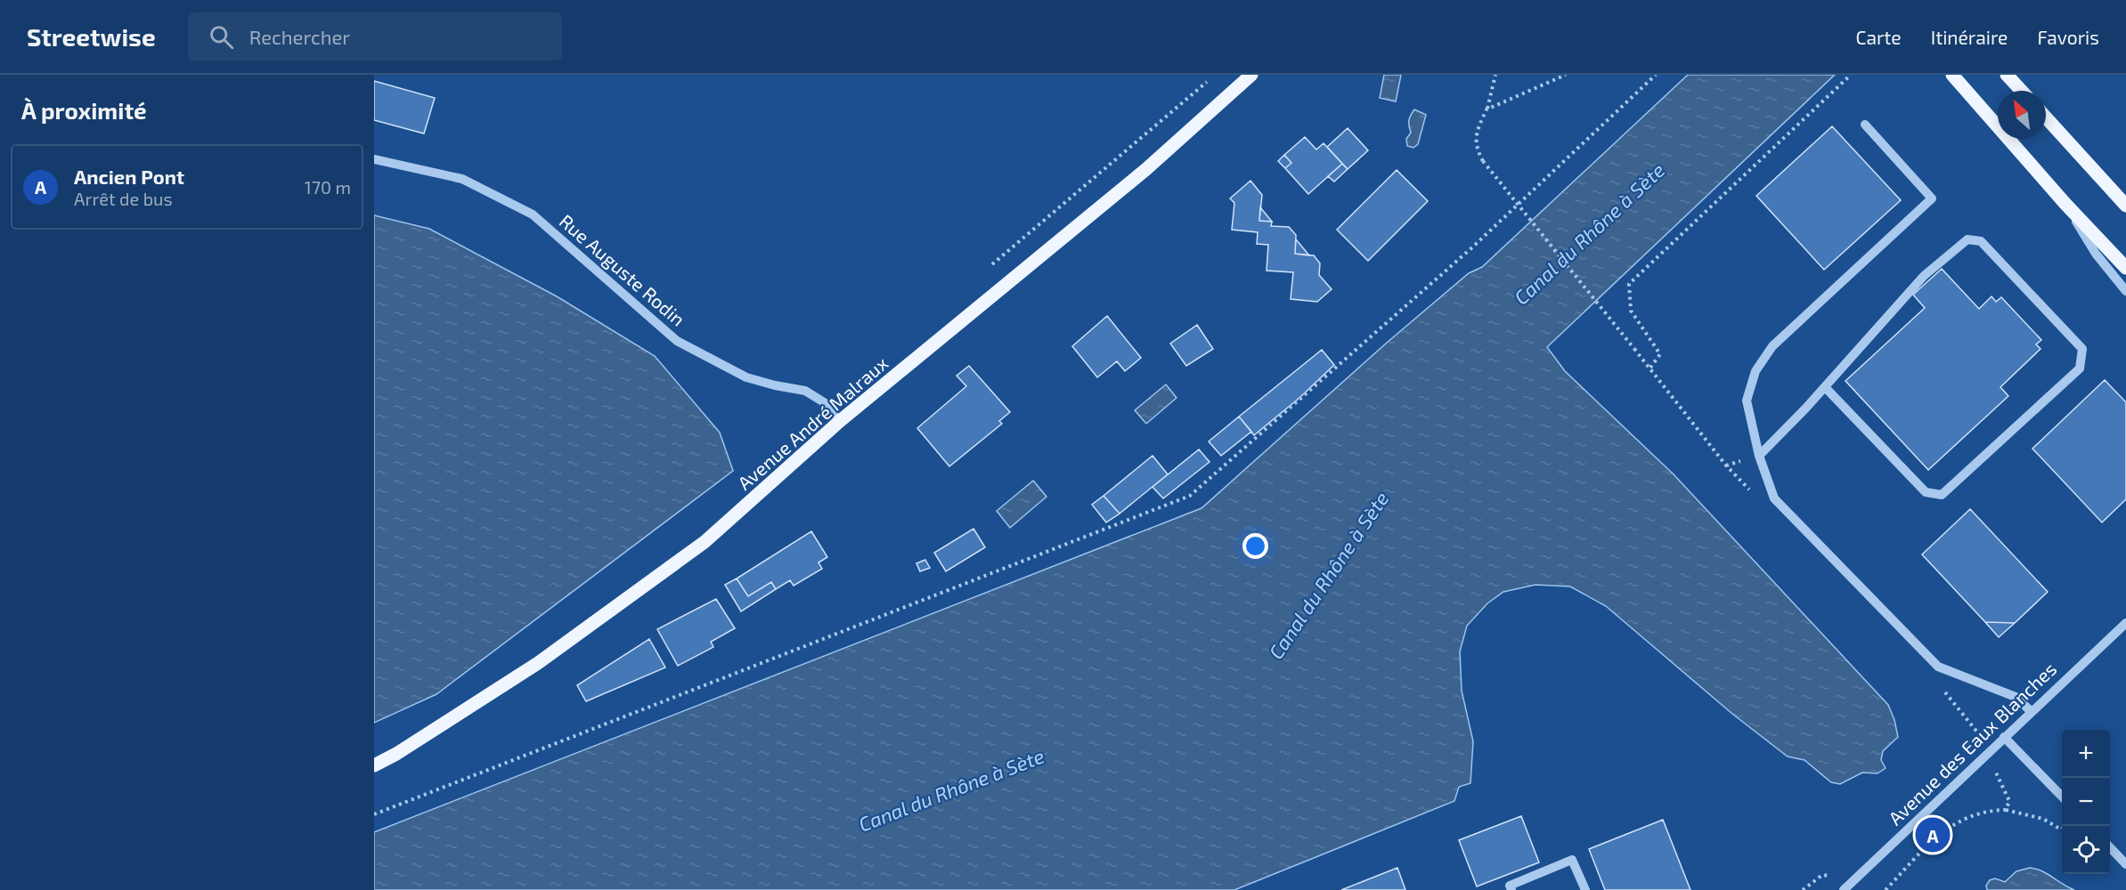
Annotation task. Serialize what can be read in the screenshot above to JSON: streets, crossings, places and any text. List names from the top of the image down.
{
  "streets": {
    "main road": ["Avenue André Malraux"],
    "street": ["Rue Auguste Rodin", "Avenue des Eaux Blanches"]
  },
  "crossings": [
    ["Rue Auguste Rodin", "Avenue André Malraux"]
  ],
  "water": ["Canal du Rhône à Sète"],
  "north": "top left",
  "page": {
    "header": "Streetwise",
    "search": "Rechercher",
    "nav": ["Carte", "Itinéraire", "Favoris"],
    "heading": "À proximité",
    "list": [
      {
        "mark": "A",
        "name": "Ancien Pont",
        "note": "Arrêt de bus",
        "value": "170 m"
      }
    ],
    "map_buttons": ["+", "−"],
    "pins": "A"
  }
}
